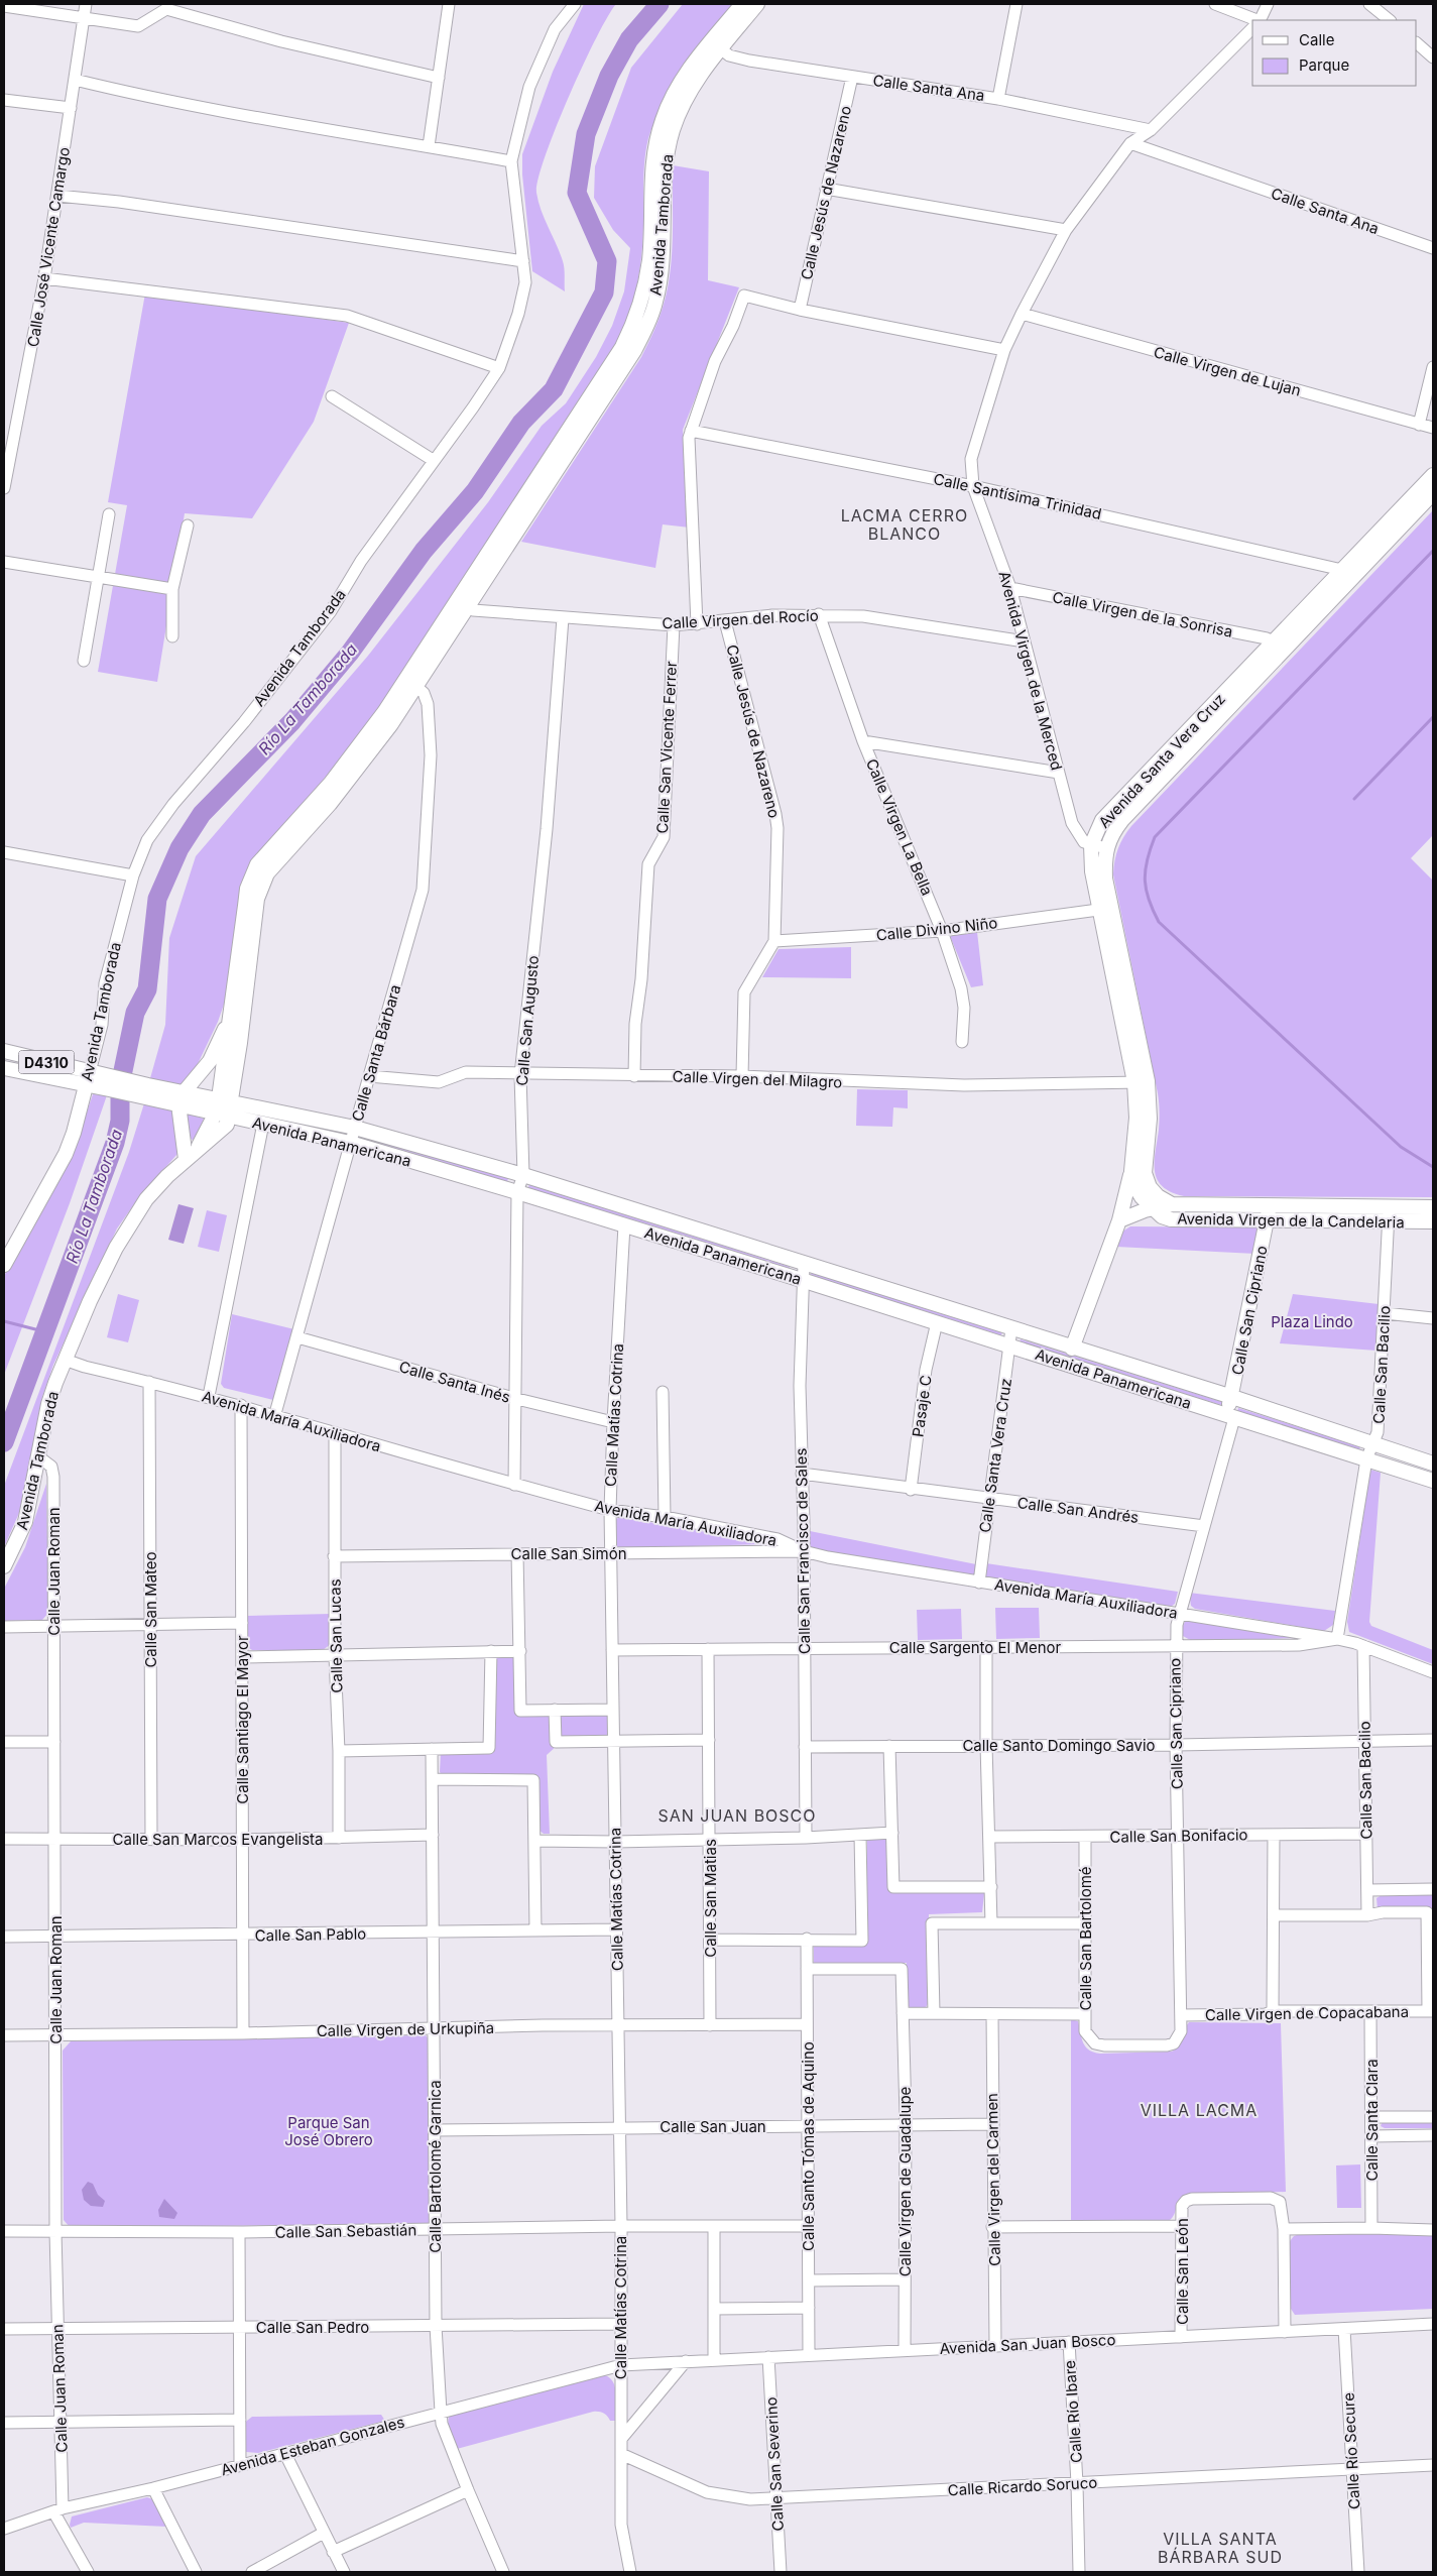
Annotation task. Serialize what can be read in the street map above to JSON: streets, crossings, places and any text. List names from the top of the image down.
{
  "streets": {
    "main road": [
      "Avenida Tamborada",
      "Avenida Santa Vera Cruz",
      "D4310",
      "Avenida Panamericana",
      "Avenida Virgen de la Candelaria",
      "Calle San Cipriano"
    ],
    "street": [
      "Calle Santa Ana",
      "Calle Jesús de Nazareno",
      "Calle José Vicente Camargo",
      "Calle Virgen de Lujan",
      "Calle Santísima Trinidad",
      "Calle Virgen de la Sonrisa",
      "Calle Virgen del Rocío",
      "Avenida Virgen de la Merced",
      "Calle San Vicente Ferrer",
      "Calle Virgen La Bella",
      "Calle Divino Niño",
      "Calle San Augusto",
      "Calle Santa Bárbara",
      "Calle Virgen del Milagro",
      "Calle San Bacilio",
      "Calle Santa Inés",
      "Pasaje C",
      "Calle Matías Cotrina",
      "Avenida María Auxiliadora",
      "Calle Santa Vera Cruz",
      "Calle San Andrés",
      "Calle San Francisco de Sales",
      "Calle San Simón",
      "Calle Juan Roman",
      "Calle San Mateo",
      "Calle San Lucas",
      "Calle Sargento El Menor",
      "Calle Santiago El Mayor",
      "Calle Santo Domingo Savio",
      "Calle San Bonifacio",
      "Calle San Marcos Evangelista",
      "Calle San Matias",
      "Calle San Pablo",
      "Calle San Bartolomé",
      "Calle Virgen de Copacabana",
      "Calle Virgen de Urkupiña",
      "Calle Santa Clara",
      "Calle San Juan",
      "Calle Santo Tómas de Aquino",
      "Calle Bartolomé Garnica",
      "Calle Virgen del Carmen",
      "Calle Virgen de Guadalupe",
      "Calle San Sebastián",
      "Calle San León",
      "Calle San Pedro",
      "Avenida San Juan Bosco",
      "Calle Río Ibare",
      "Avenida Esteban Gonzales",
      "Calle Río Secure",
      "Calle San Severino",
      "Calle Ricardo Soruco"
    ]
  },
  "crossings": [
    ["Calle Santa Ana", "Calle Jesús de Nazareno"],
    ["Calle Santa Ana", "Avenida Tamborada"],
    ["Calle Santa Ana", "Avenida Virgen de la Merced"],
    ["Calle Jesús de Nazareno", "Calle Virgen del Rocío"],
    ["Calle Jesús de Nazareno", "Calle Divino Niño"],
    ["Calle Jesús de Nazareno", "Calle Virgen del Milagro"],
    ["Avenida Tamborada", "Calle Virgen del Rocío"],
    ["Avenida Tamborada", "Calle Santa Bárbara"],
    ["Avenida Tamborada", "Avenida Panamericana"],
    ["Avenida Tamborada", "Avenida María Auxiliadora"],
    ["Avenida Tamborada", "Calle Juan Roman"],
    ["Calle Virgen de Lujan", "Avenida Virgen de la Merced"],
    ["Calle Santísima Trinidad", "Avenida Virgen de la Merced"],
    ["Calle Santísima Trinidad", "Avenida Santa Vera Cruz"],
    ["Calle Virgen de la Sonrisa", "Avenida Virgen de la Merced"],
    ["Calle Virgen de la Sonrisa", "Avenida Santa Vera Cruz"],
    ["Calle Virgen del Rocío", "Avenida Virgen de la Merced"],
    ["Calle Virgen del Rocío", "Calle San Vicente Ferrer"],
    ["Calle Virgen del Rocío", "Calle Virgen La Bella"],
    ["Calle Virgen del Rocío", "Calle San Augusto"],
    ["Avenida Virgen de la Merced", "Avenida Santa Vera Cruz"],
    ["Calle San Vicente Ferrer", "Calle Virgen del Milagro"],
    ["Avenida Santa Vera Cruz", "Calle Divino Niño"],
    ["Avenida Santa Vera Cruz", "Calle Virgen del Milagro"],
    ["Avenida Santa Vera Cruz", "Avenida Virgen de la Candelaria"],
    ["Calle Virgen La Bella", "Calle Divino Niño"],
    ["Calle San Augusto", "Calle Virgen del Milagro"],
    ["Calle San Augusto", "Avenida Panamericana"],
    ["Calle San Augusto", "Calle Santa Inés"],
    ["Calle San Augusto", "Avenida María Auxiliadora"],
    ["Calle Santa Bárbara", "Calle Virgen del Milagro"],
    ["Calle Santa Bárbara", "Avenida Panamericana"],
    ["Calle Santa Bárbara", "Calle Santa Inés"],
    ["Calle Santa Bárbara", "Avenida María Auxiliadora"],
    ["Avenida Panamericana", "Calle San Cipriano"],
    ["Avenida Panamericana", "Calle San Bacilio"],
    ["Avenida Panamericana", "Pasaje C"],
    ["Avenida Panamericana", "Calle Matías Cotrina"],
    ["Avenida Panamericana", "Calle Santa Vera Cruz"],
    ["Avenida Panamericana", "Calle San Francisco de Sales"],
    ["Avenida Virgen de la Candelaria", "Calle San Cipriano"],
    ["Avenida Virgen de la Candelaria", "Calle San Bacilio"],
    ["Calle San Cipriano", "Avenida María Auxiliadora"],
    ["Calle San Cipriano", "Calle San Andrés"],
    ["Calle San Cipriano", "Calle Sargento El Menor"],
    ["Calle San Cipriano", "Calle Santo Domingo Savio"],
    ["Calle San Cipriano", "Calle San Bonifacio"],
    ["Calle San Cipriano", "Calle San Bartolomé"],
    ["Calle San Cipriano", "Calle Virgen de Copacabana"],
    ["Calle San Bacilio", "Avenida María Auxiliadora"],
    ["Calle San Bacilio", "Calle Sargento El Menor"],
    ["Calle San Bacilio", "Calle Santo Domingo Savio"],
    ["Calle San Bacilio", "Calle San Bonifacio"],
    ["Calle Santa Inés", "Calle Matías Cotrina"],
    ["Pasaje C", "Calle San Andrés"],
    ["Calle Matías Cotrina", "Avenida María Auxiliadora"],
    ["Calle Matías Cotrina", "Calle San Simón"],
    ["Calle Matías Cotrina", "Calle Sargento El Menor"],
    ["Calle Matías Cotrina", "Calle San Pablo"],
    ["Calle Matías Cotrina", "Calle Virgen de Urkupiña"],
    ["Calle Matías Cotrina", "Calle San Juan"],
    ["Calle Matías Cotrina", "Calle San Sebastián"],
    ["Calle Matías Cotrina", "Calle San Pedro"],
    ["Calle Matías Cotrina", "Avenida San Juan Bosco"],
    ["Calle Matías Cotrina", "Avenida Esteban Gonzales"],
    ["Calle Matías Cotrina", "Calle Ricardo Soruco"],
    ["Avenida María Auxiliadora", "Calle Santa Vera Cruz"],
    ["Avenida María Auxiliadora", "Calle San Francisco de Sales"],
    ["Avenida María Auxiliadora", "Calle San Simón"],
    ["Avenida María Auxiliadora", "Calle San Mateo"],
    ["Avenida María Auxiliadora", "Calle San Lucas"],
    ["Avenida María Auxiliadora", "Calle Sargento El Menor"],
    ["Avenida María Auxiliadora", "Calle Santiago El Mayor"],
    ["Calle Santa Vera Cruz", "Calle San Andrés"],
    ["Calle San Andrés", "Calle San Francisco de Sales"],
    ["Calle San Francisco de Sales", "Calle San Simón"],
    ["Calle San Francisco de Sales", "Calle Sargento El Menor"],
    ["Calle San Francisco de Sales", "Calle Santo Domingo Savio"],
    ["Calle San Simón", "Calle San Lucas"],
    ["Calle Juan Roman", "Calle San Marcos Evangelista"],
    ["Calle Juan Roman", "Calle San Pablo"],
    ["Calle Juan Roman", "Calle Virgen de Urkupiña"],
    ["Calle Juan Roman", "Calle San Sebastián"],
    ["Calle Juan Roman", "Calle San Pedro"],
    ["Calle Juan Roman", "Avenida Esteban Gonzales"],
    ["Calle San Mateo", "Calle San Marcos Evangelista"],
    ["Calle San Lucas", "Calle San Marcos Evangelista"],
    ["Calle Sargento El Menor", "Calle San Matias"],
    ["Calle Santiago El Mayor", "Calle San Marcos Evangelista"],
    ["Calle Santiago El Mayor", "Calle San Pablo"],
    ["Calle Santiago El Mayor", "Calle Virgen de Urkupiña"],
    ["Calle San Bonifacio", "Calle San Bartolomé"],
    ["Calle San Marcos Evangelista", "Calle Bartolomé Garnica"],
    ["Calle San Matias", "Calle Virgen de Urkupiña"],
    ["Calle San Pablo", "Calle Bartolomé Garnica"],
    ["Calle Virgen de Copacabana", "Calle Santa Clara"],
    ["Calle Virgen de Urkupiña", "Calle Santo Tómas de Aquino"],
    ["Calle Virgen de Urkupiña", "Calle Bartolomé Garnica"],
    ["Calle San Juan", "Calle Santo Tómas de Aquino"],
    ["Calle San Juan", "Calle Bartolomé Garnica"],
    ["Calle San Juan", "Calle Virgen del Carmen"],
    ["Calle San Juan", "Calle Virgen de Guadalupe"],
    ["Calle Santo Tómas de Aquino", "Calle Virgen de Guadalupe"],
    ["Calle Santo Tómas de Aquino", "Calle San Sebastián"],
    ["Calle Santo Tómas de Aquino", "Avenida San Juan Bosco"],
    ["Calle Bartolomé Garnica", "Calle San Sebastián"],
    ["Calle Bartolomé Garnica", "Calle San Pedro"],
    ["Calle Bartolomé Garnica", "Avenida Esteban Gonzales"],
    ["Calle Virgen del Carmen", "Avenida San Juan Bosco"],
    ["Calle Virgen de Guadalupe", "Avenida San Juan Bosco"],
    ["Calle San León", "Avenida San Juan Bosco"],
    ["Avenida San Juan Bosco", "Calle Río Ibare"],
    ["Avenida San Juan Bosco", "Avenida Esteban Gonzales"],
    ["Avenida San Juan Bosco", "Calle Río Secure"],
    ["Avenida San Juan Bosco", "Calle San Severino"],
    ["Calle Río Ibare", "Calle Ricardo Soruco"],
    ["Calle Río Secure", "Calle Ricardo Soruco"],
    ["Calle San Severino", "Calle Ricardo Soruco"]
  ],
  "districts": [
    "LACMA CERRO BLANCO",
    "SAN JUAN BOSCO",
    "VILLA LACMA",
    "VILLA SANTA BÁRBARA SUD"
  ],
  "water": ["Río La Tamborada"],
  "parks": ["Plaza Lindo", "Parque San José Obrero"],
  "legend": ["Calle", "Parque"]
}
